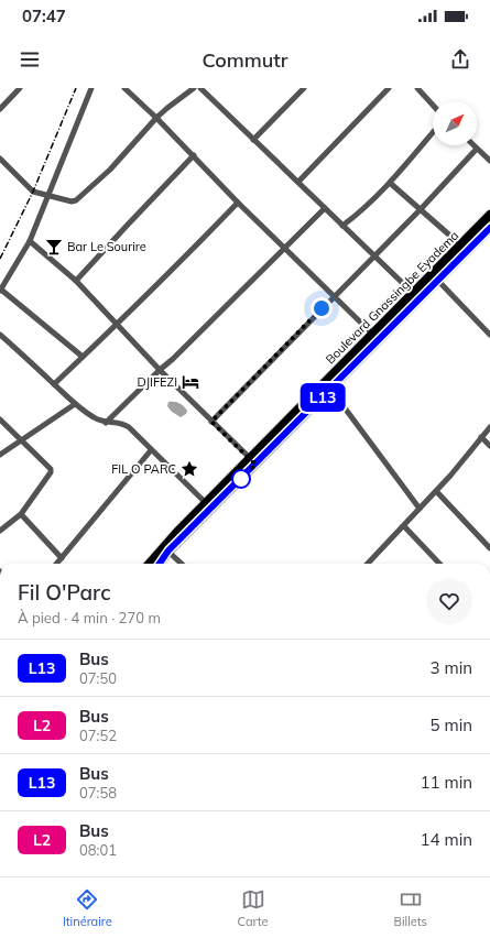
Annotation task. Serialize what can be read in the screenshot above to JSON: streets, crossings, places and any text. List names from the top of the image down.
{
  "streets": {
    "highway": ["Boulevard Gnassingbe Eyadema"]
  },
  "places": {
    "bar": ["Bar Le Sourire"],
    "hotel": ["DJIFEZI"],
    "place": ["FIL O PARC"]
  },
  "lines": ["bus line L13"],
  "north": "top right",
  "page": {
    "status": "07:47",
    "header": "Commutr",
    "on_map": "L13",
    "heading": ["Fil O'Parc", "À pied · 4 min · 270 m"],
    "list": [
      {
        "mark": "L13",
        "name": "Bus",
        "note": "07:50",
        "value": "3 min"
      },
      {
        "mark": "L2",
        "name": "Bus",
        "note": "07:52",
        "value": "5 min"
      },
      {
        "mark": "L13",
        "name": "Bus",
        "note": "07:58",
        "value": "11 min"
      },
      {
        "mark": "L2",
        "name": "Bus",
        "note": "08:01",
        "value": "14 min"
      }
    ],
    "tabs": ["Itinéraire", "Carte", "Billets"]
  }
}
